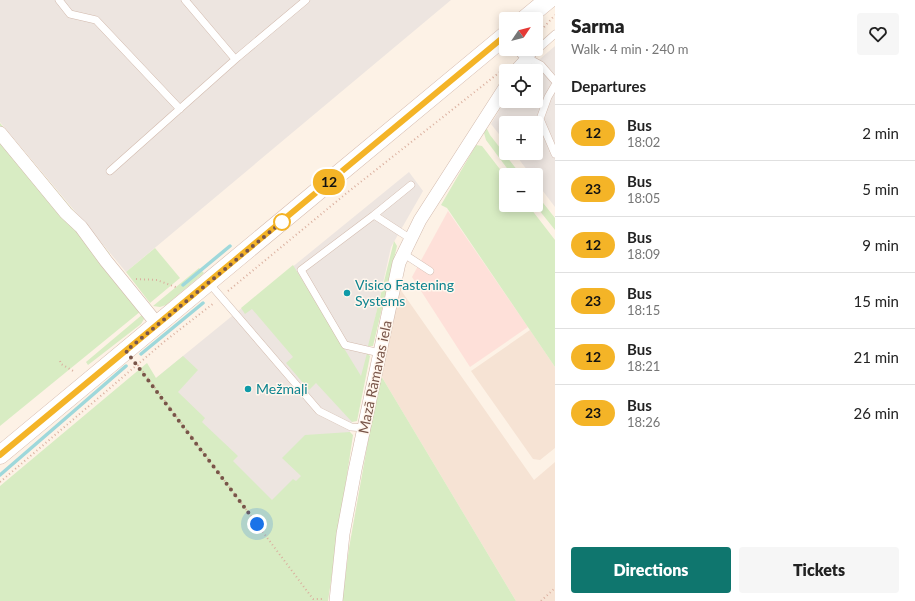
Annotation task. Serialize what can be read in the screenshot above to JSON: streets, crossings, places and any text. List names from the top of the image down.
{
  "streets": {
    "street": ["Mazā Rāmavas iela"]
  },
  "places": ["Visico Fastening Systems", "Mežmaļi"],
  "lines": ["bus line 12"],
  "north": "top right",
  "page": {
    "on_map": "12",
    "heading": [
      ["Sarma", "Walk · 4 min · 240 m"],
      "Departures"
    ],
    "map_buttons": ["+", "−"],
    "list": [
      {
        "mark": "12",
        "name": "Bus",
        "note": "18:02",
        "value": "2 min"
      },
      {
        "mark": "23",
        "name": "Bus",
        "note": "18:05",
        "value": "5 min"
      },
      {
        "mark": "12",
        "name": "Bus",
        "note": "18:09",
        "value": "9 min"
      },
      {
        "mark": "23",
        "name": "Bus",
        "note": "18:15",
        "value": "15 min"
      },
      {
        "mark": "12",
        "name": "Bus",
        "note": "18:21",
        "value": "21 min"
      },
      {
        "mark": "23",
        "name": "Bus",
        "note": "18:26",
        "value": "26 min"
      }
    ],
    "buttons": ["Directions", "Tickets"]
  }
}
